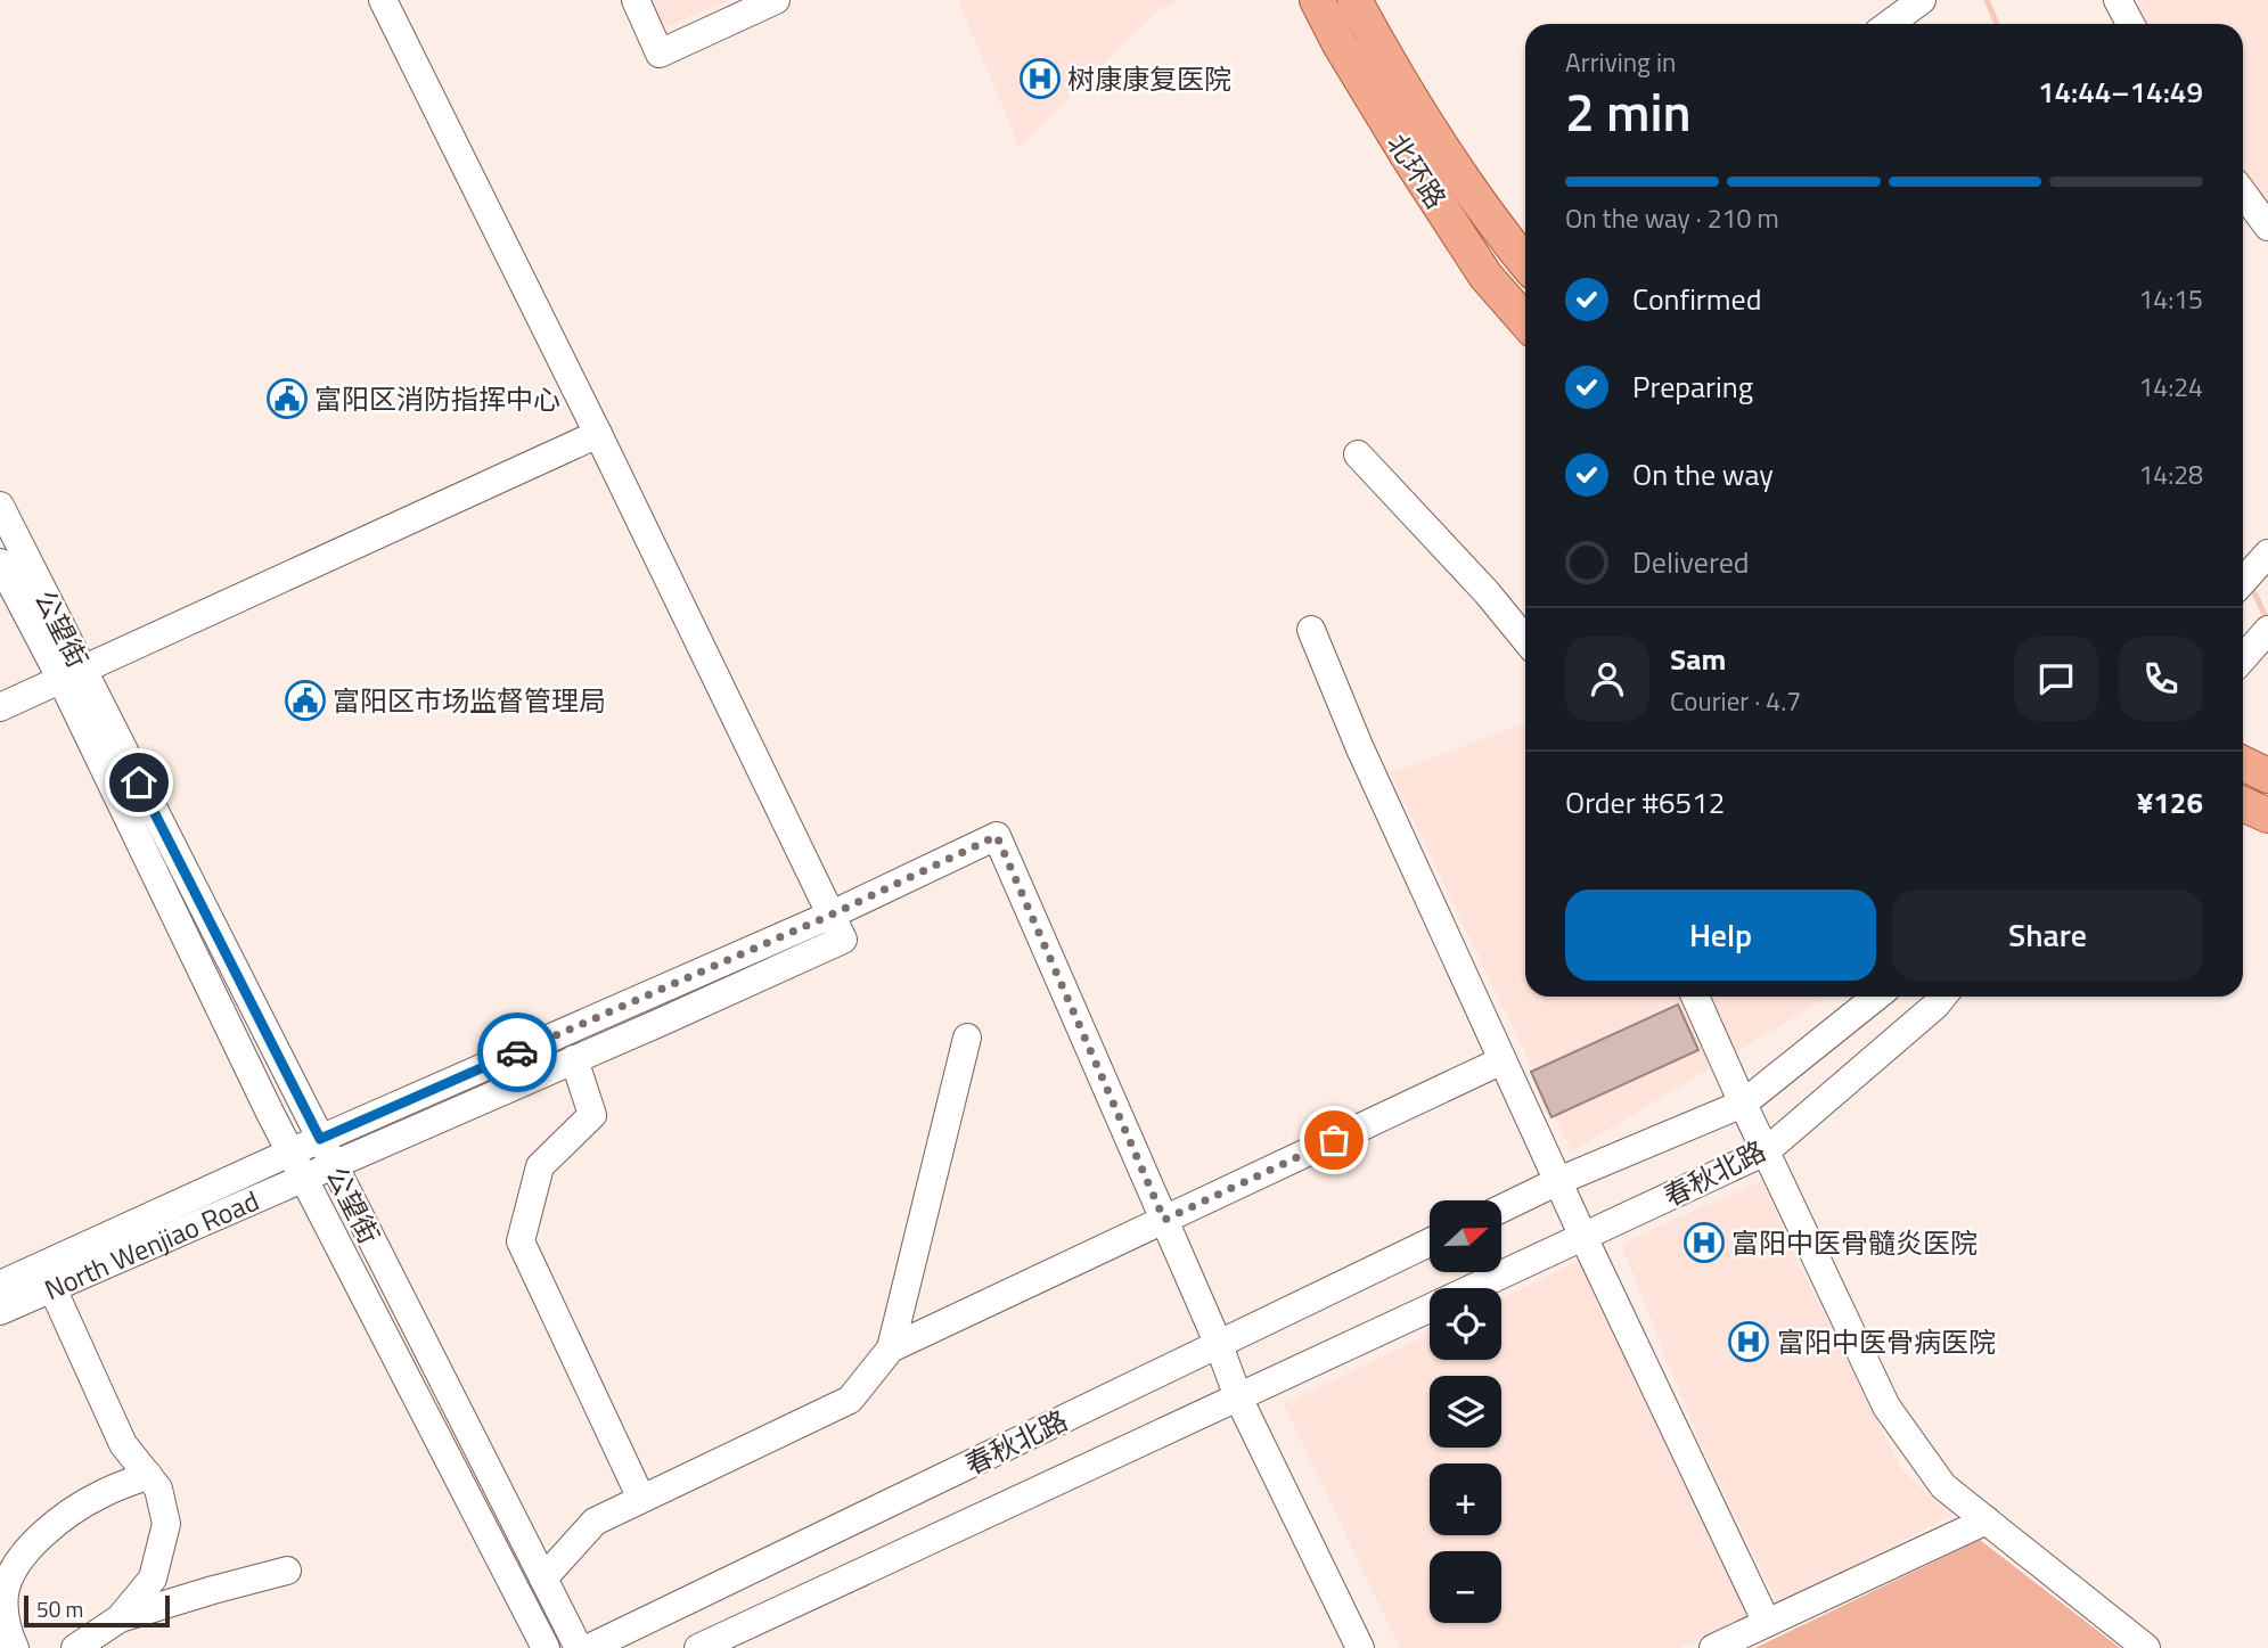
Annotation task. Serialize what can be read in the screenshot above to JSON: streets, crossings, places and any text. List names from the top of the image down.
{
  "streets": {
    "main road": ["北环路"],
    "street": ["公望街", "春秋北路", "North Wenjiao Road"]
  },
  "crossings": [
    ["公望街", "North Wenjiao Road"]
  ],
  "places": {
    "hospital": ["树康康复医院", "富阳中医骨髓炎医院", "富阳中医骨病医院"],
    "public building": ["富阳区消防指挥中心", "富阳区市场监督管理局"]
  },
  "scale_bar": "50 m",
  "north": "right",
  "page": {
    "heading": ["2 min", "Arriving in", "14:44–14:49"],
    "panel": [
      "Sam",
      "Courier · 4.7",
      "Order #6512",
      "¥126"
    ],
    "bar": "On the way · 210 m",
    "list": [
      ["Confirmed", "14:15"],
      ["Preparing", "14:24"],
      ["On the way", "14:28"],
      "Delivered"
    ],
    "buttons": ["Help", "Share"],
    "map_buttons": ["+", "−"],
    "scale": "50 m"
  }
}
